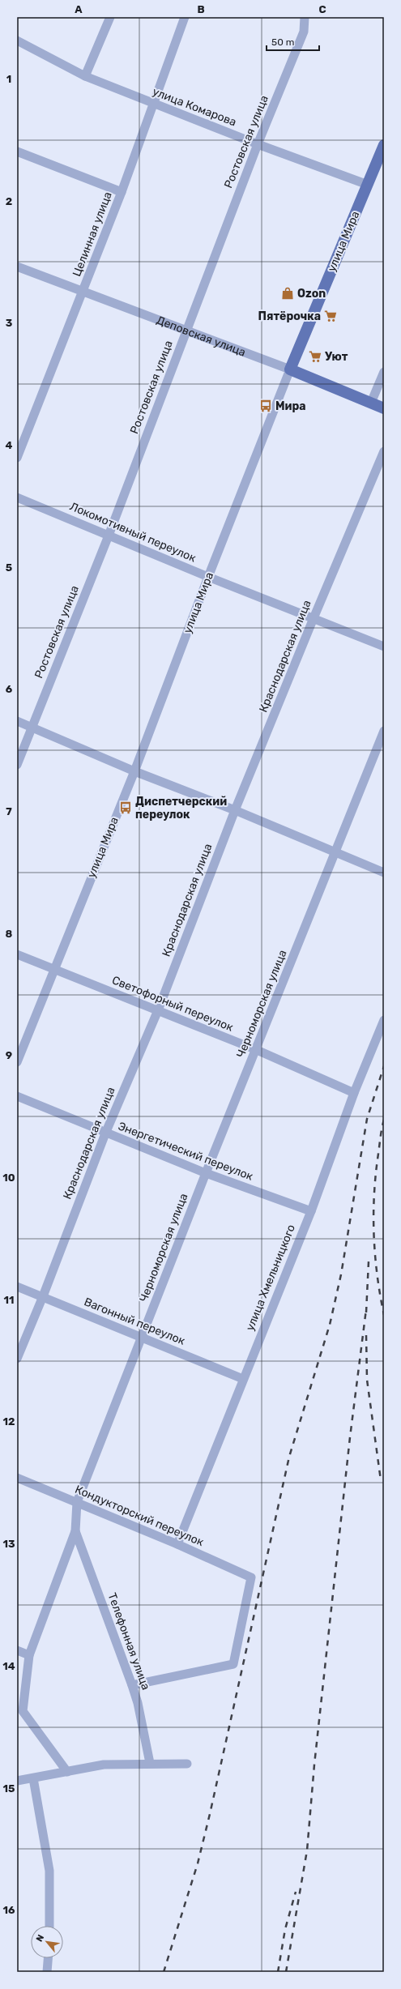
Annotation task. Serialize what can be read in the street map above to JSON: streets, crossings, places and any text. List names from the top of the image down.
{
  "streets": {
    "main road": ["улица Мира", "Деповская улица"],
    "street": [
      "улица Комарова",
      "Ростовская улица",
      "Целинная улица",
      "Локомотивный переулок",
      "Краснодарская улица",
      "Светофорный переулок",
      "Черноморская улица",
      "Энергетический переулок",
      "улица Хмельницкого",
      "Вагонный переулок",
      "Кондукторский переулок",
      "Телефонная улица"
    ]
  },
  "crossings": [
    ["улица Комарова", "Ростовская улица"],
    ["улица Комарова", "Целинная улица"],
    ["улица Комарова", "улица Мира"],
    ["Ростовская улица", "Деповская улица"],
    ["Ростовская улица", "Локомотивный переулок"],
    ["Целинная улица", "Деповская улица"],
    ["улица Мира", "Деповская улица"],
    ["улица Мира", "Локомотивный переулок"],
    ["улица Мира", "Светофорный переулок"],
    ["Локомотивный переулок", "Краснодарская улица"],
    ["Краснодарская улица", "Светофорный переулок"],
    ["Краснодарская улица", "Энергетический переулок"],
    ["Краснодарская улица", "Вагонный переулок"],
    ["Светофорный переулок", "Черноморская улица"],
    ["Светофорный переулок", "улица Хмельницкого"],
    ["Черноморская улица", "Энергетический переулок"],
    ["Черноморская улица", "Вагонный переулок"],
    ["Черноморская улица", "Кондукторский переулок"],
    ["Черноморская улица", "Телефонная улица"],
    ["Энергетический переулок", "улица Хмельницкого"],
    ["улица Хмельницкого", "Вагонный переулок"],
    ["улица Хмельницкого", "Кондукторский переулок"],
    ["Кондукторский переулок", "Телефонная улица"]
  ],
  "places": {
    "shop": ["Ozon"],
    "supermarket": ["Пятёрочка", "Уют"],
    "bus stop": ["Мира", "Диспетчерский переулок"]
  },
  "scale_bar": "50 m",
  "north": "top left",
  "grid": {
    "columns": ["A", "B", "C"],
    "rows": [
      "1",
      "2",
      "3",
      "4",
      "5",
      "6",
      "7",
      "8",
      "9",
      "10",
      "11",
      "12",
      "13",
      "14",
      "15",
      "16"
    ]
  }
}
